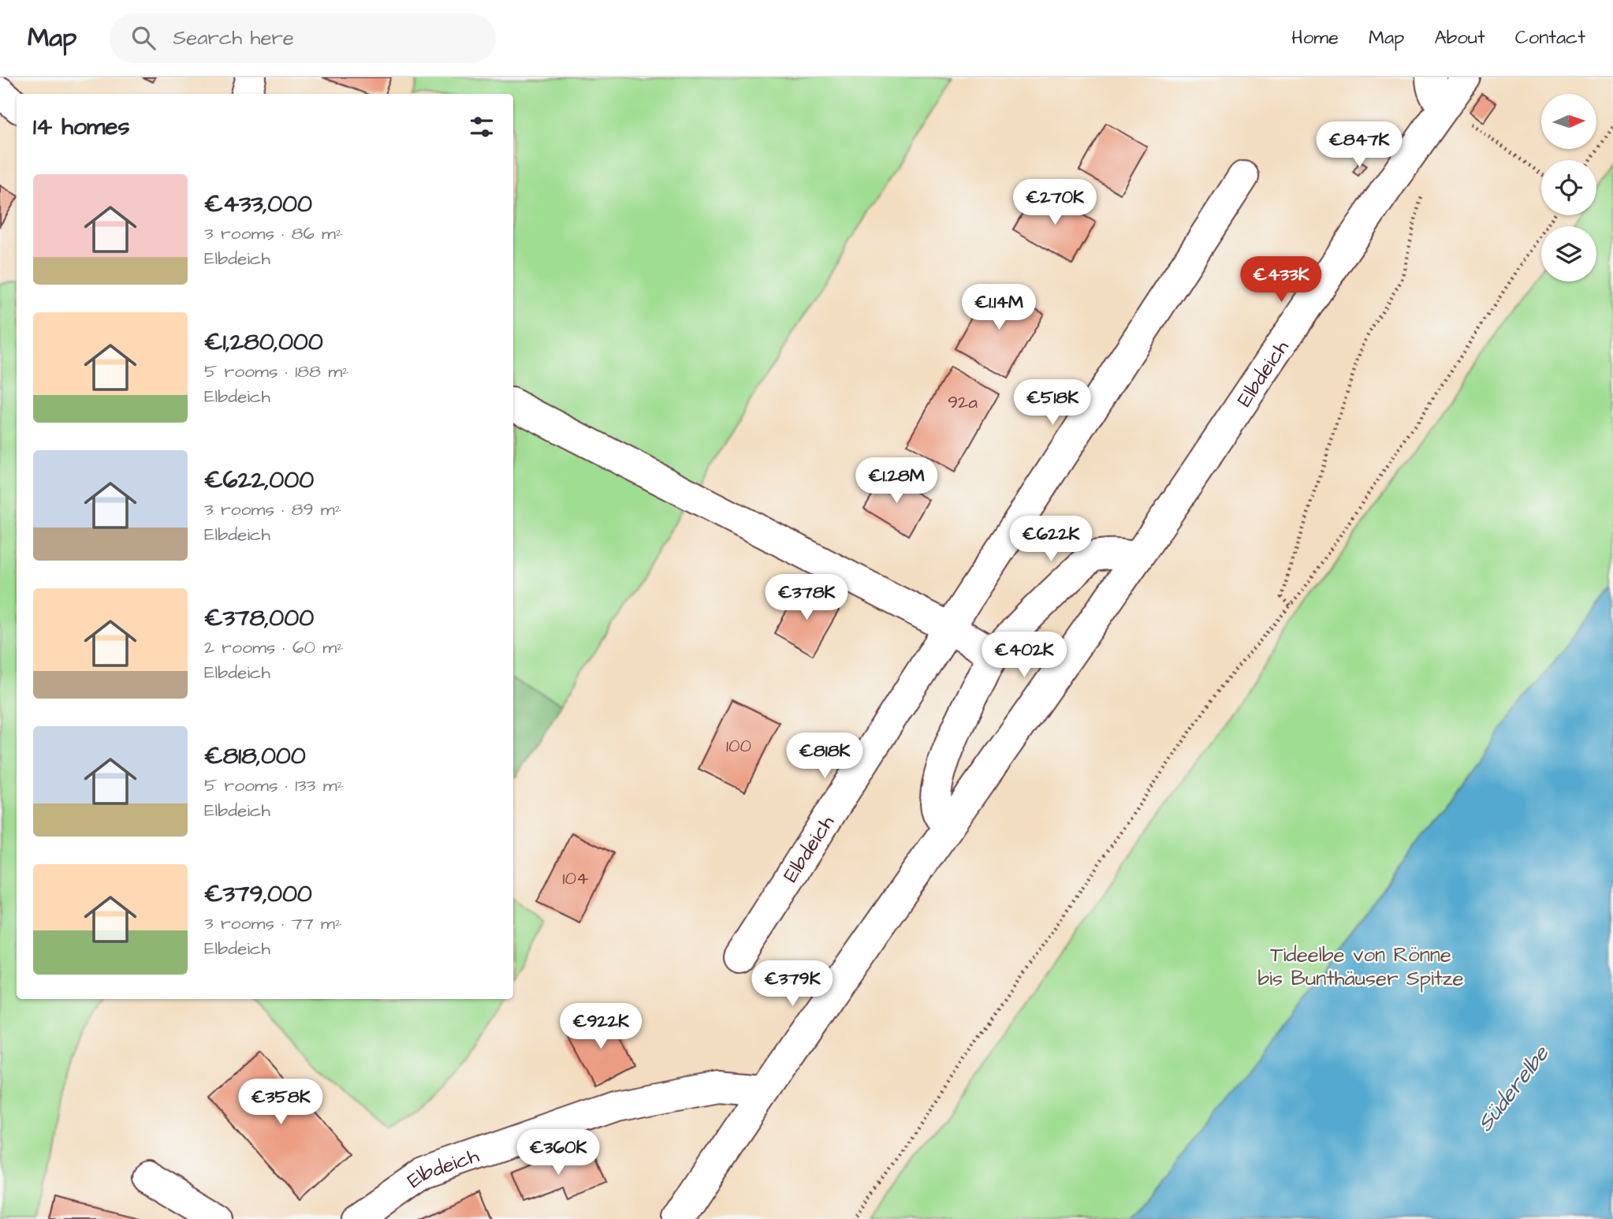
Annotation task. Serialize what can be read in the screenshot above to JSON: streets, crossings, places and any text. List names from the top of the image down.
{
  "streets": {
    "street": ["Elbdeich"]
  },
  "water": ["Süderelbe"],
  "parks": ["Tideelbe von Rönne bis Bunthäuser Spitze"],
  "house_numbers": ["92a", "100", "104"],
  "north": "right",
  "page": {
    "header": "Map",
    "search": "Search here",
    "nav": [
      "Home",
      "Map",
      "About",
      "Contact"
    ],
    "heading": "14 homes",
    "price": [
      "€847K",
      "€270K",
      "€433K",
      "€1.14M",
      "€518K",
      "€1.28M",
      "€622K",
      "€378K",
      "€402K",
      "€818K",
      "€379K",
      "€922K",
      "€358K",
      "€360K"
    ],
    "list": [
      {
        "name": "€433,000",
        "note": "3 rooms · 86 m² · Elbdeich"
      },
      {
        "name": "€1,280,000",
        "note": "5 rooms · 188 m² · Elbdeich"
      },
      {
        "name": "€622,000",
        "note": "3 rooms · 89 m² · Elbdeich"
      },
      {
        "name": "€378,000",
        "note": "2 rooms · 60 m² · Elbdeich"
      },
      {
        "name": "€818,000",
        "note": "5 rooms · 133 m² · Elbdeich"
      },
      {
        "name": "€379,000",
        "note": "3 rooms · 77 m² · Elbdeich"
      }
    ]
  }
}
